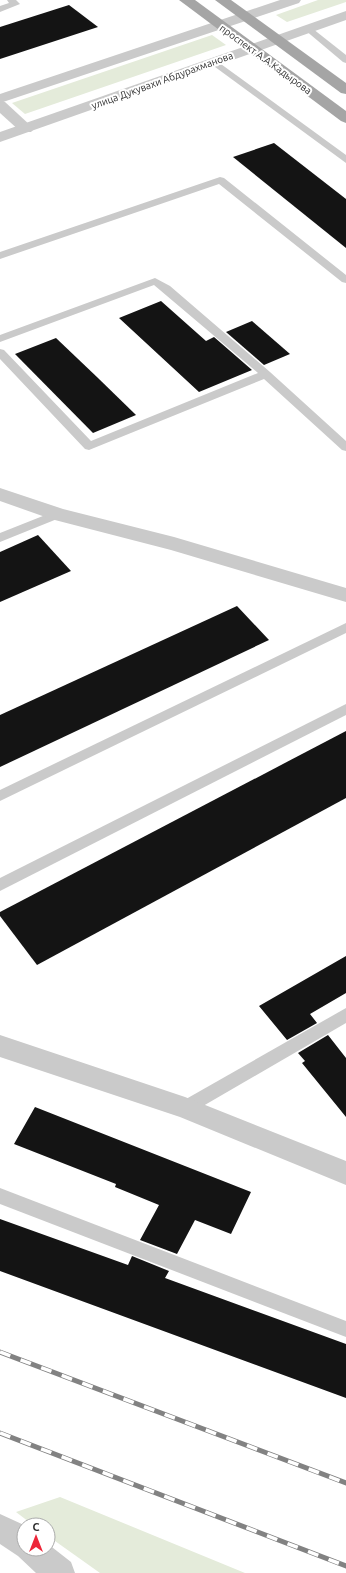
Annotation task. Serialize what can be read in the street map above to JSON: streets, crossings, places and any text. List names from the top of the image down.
{
  "streets": {
    "main road": ["проспект А.А.Кадырова"],
    "street": ["улица Дукувахи Абдурахманова"]
  },
  "crossings": [
    ["проспект А.А.Кадырова", "улица Дукувахи Абдурахманова"]
  ],
  "north": "top"
}
